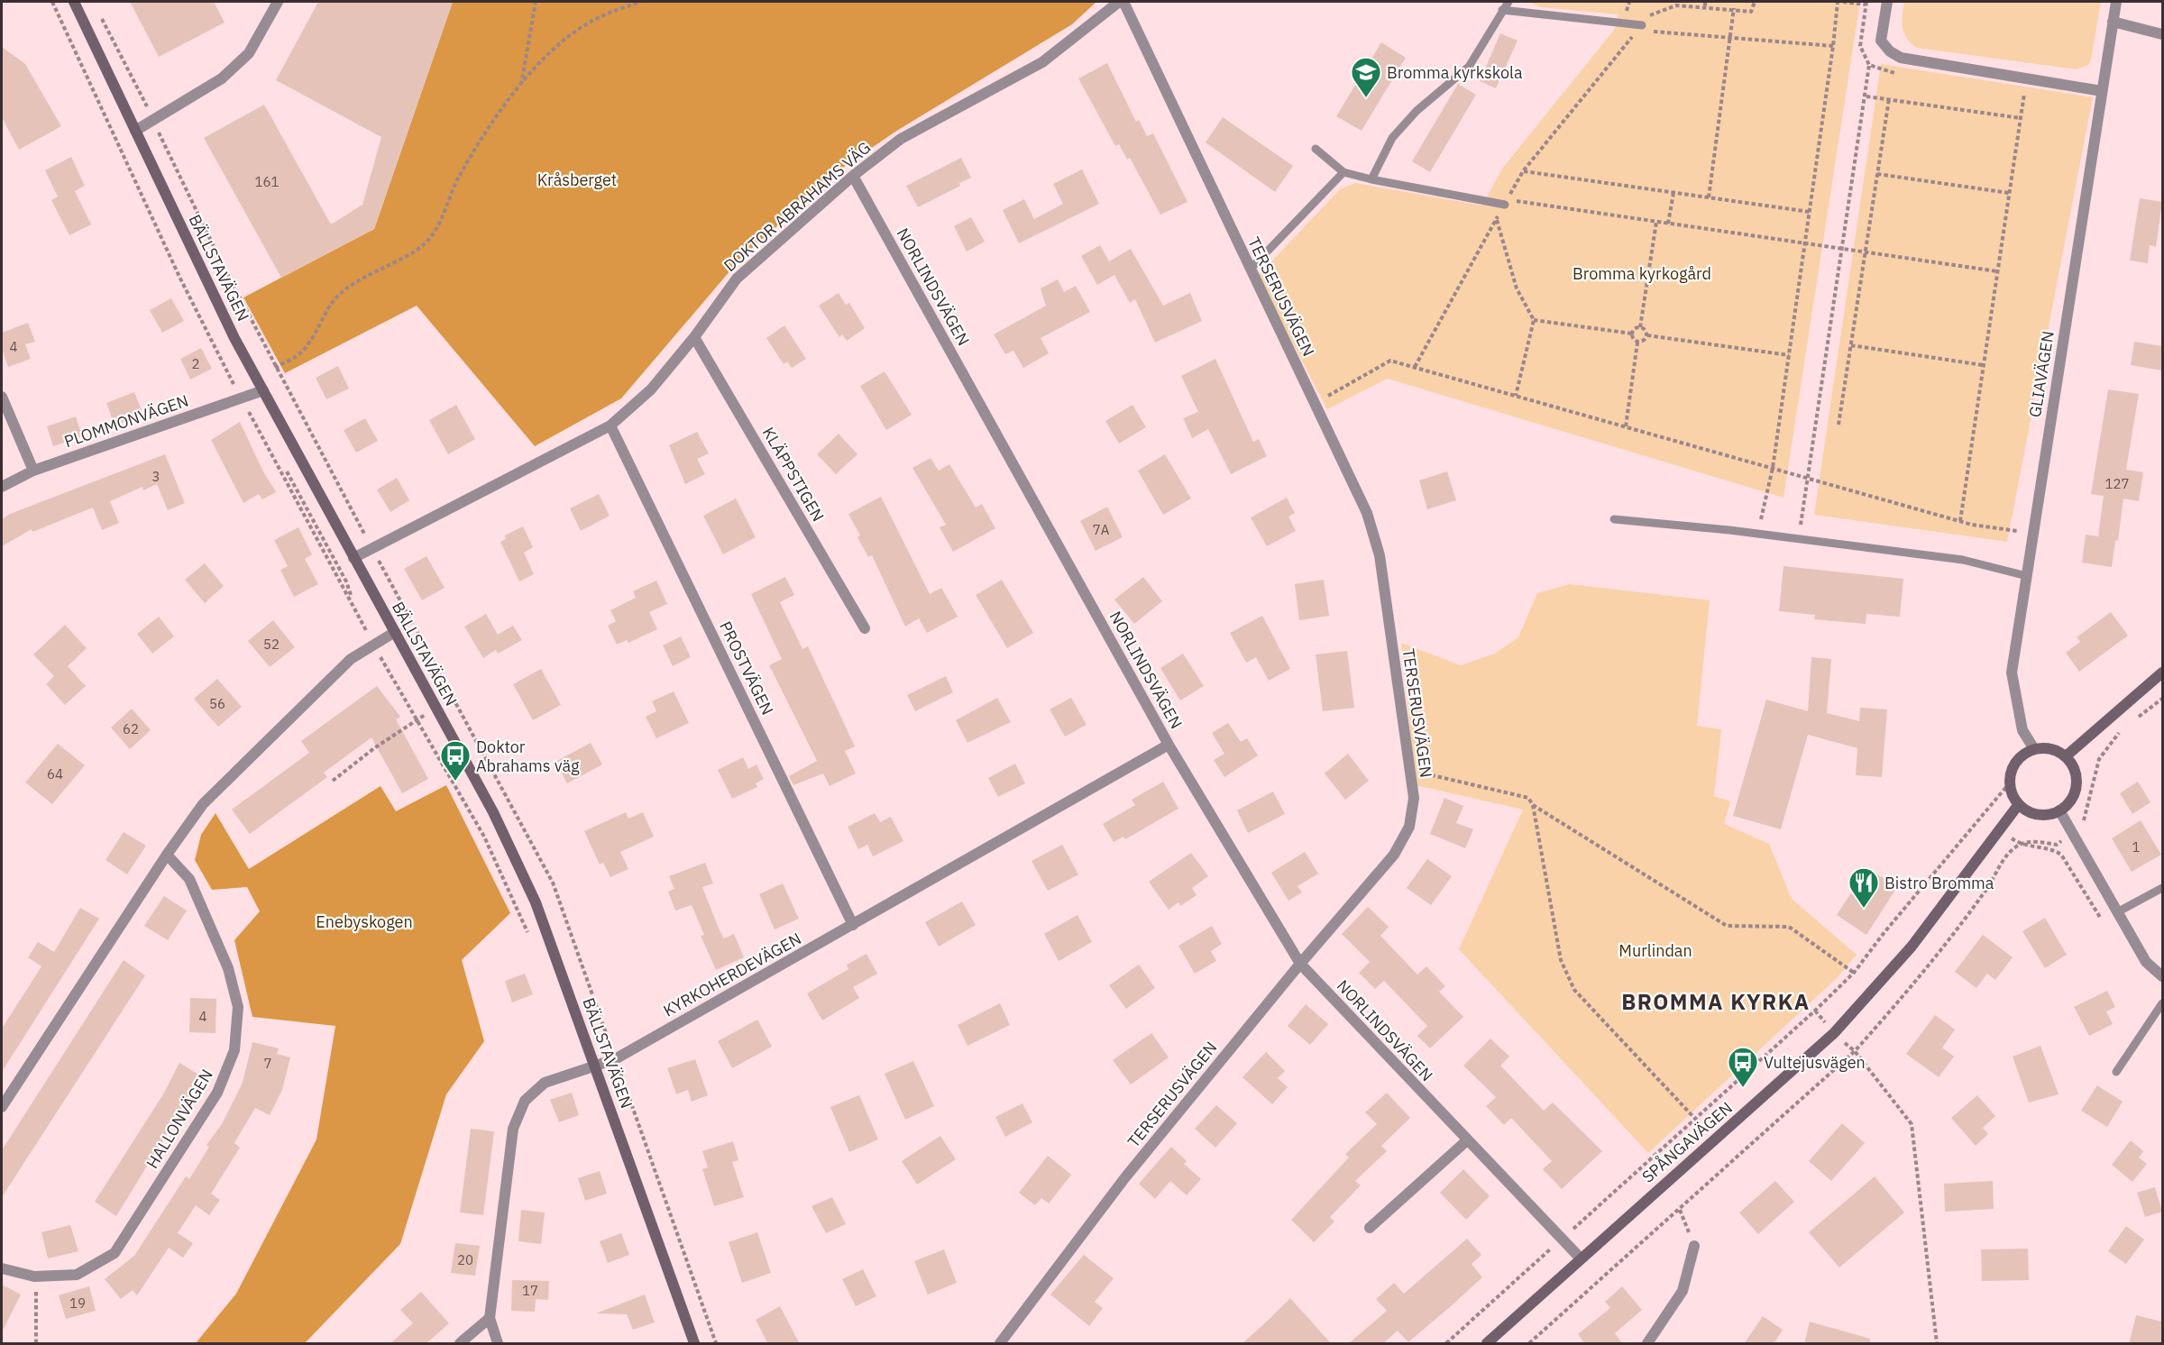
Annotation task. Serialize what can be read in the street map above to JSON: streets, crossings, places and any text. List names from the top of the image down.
{
  "streets": {
    "street": [
      "DOKTOR ABRAHAMS VÄG",
      "BÄLLSTAVÄGEN",
      "NORLINDSVÄGEN",
      "TERSERUSVÄGEN",
      "GLIAVÄGEN",
      "PLOMMONVÄGEN",
      "KLÄPPSTIGEN",
      "PROSTVÄGEN",
      "KYRKOHERDEVÄGEN",
      "HALLONVÄGEN",
      "SPÅNGAVÄGEN"
    ]
  },
  "crossings": [
    ["DOKTOR ABRAHAMS VÄG", "BÄLLSTAVÄGEN"],
    ["DOKTOR ABRAHAMS VÄG", "NORLINDSVÄGEN"],
    ["DOKTOR ABRAHAMS VÄG", "KLÄPPSTIGEN"],
    ["DOKTOR ABRAHAMS VÄG", "PROSTVÄGEN"],
    ["BÄLLSTAVÄGEN", "PLOMMONVÄGEN"],
    ["BÄLLSTAVÄGEN", "KYRKOHERDEVÄGEN"],
    ["NORLINDSVÄGEN", "TERSERUSVÄGEN"],
    ["NORLINDSVÄGEN", "KYRKOHERDEVÄGEN"],
    ["NORLINDSVÄGEN", "SPÅNGAVÄGEN"],
    ["GLIAVÄGEN", "SPÅNGAVÄGEN"],
    ["PROSTVÄGEN", "KYRKOHERDEVÄGEN"]
  ],
  "districts": ["BROMMA KYRKA"],
  "parks": [
    "Kråsberget",
    "Bromma kyrkogård",
    "Enebyskogen",
    "Murlindan"
  ],
  "places": {
    "school or university": ["Bromma kyrkskola"],
    "bus stop": ["Doktor Abrahams väg", "Vultejusvägen"],
    "restaurant": ["Bistro Bromma"]
  },
  "house_numbers": [
    "161",
    "4",
    "2",
    "3",
    "127",
    "7A",
    "52",
    "56",
    "62",
    "64",
    "1",
    "4",
    "7",
    "20",
    "17",
    "19"
  ]
}
